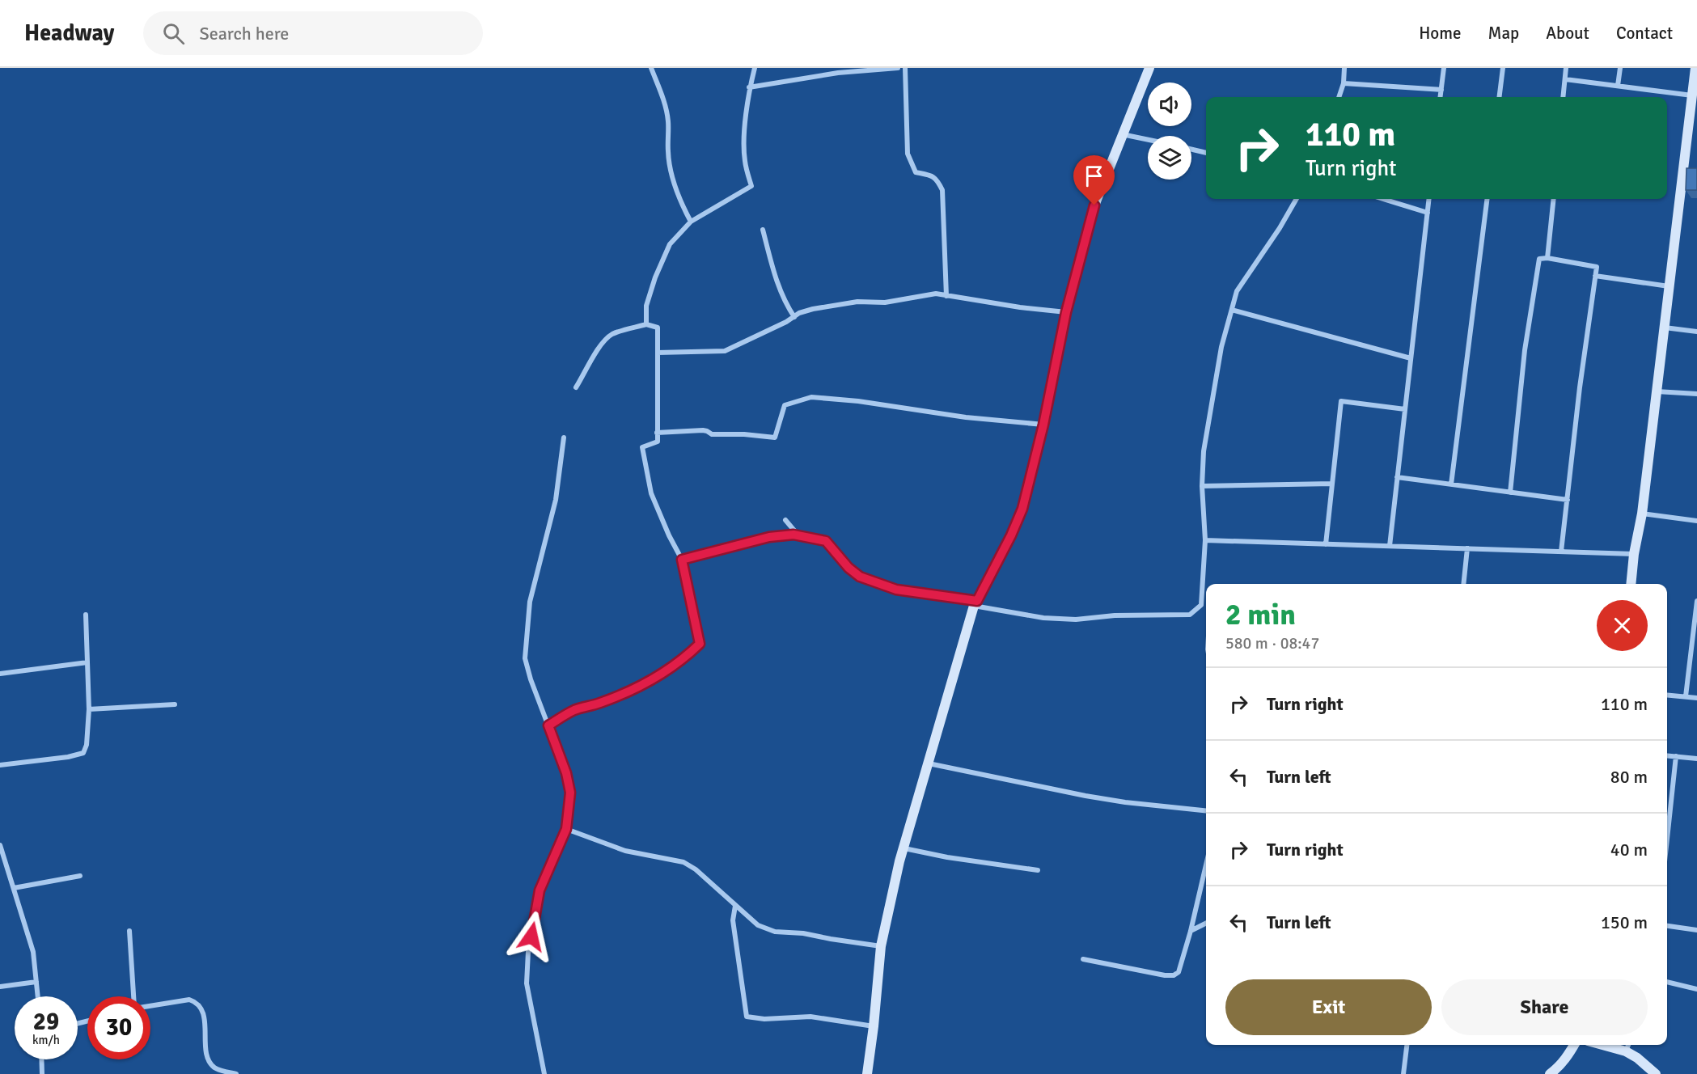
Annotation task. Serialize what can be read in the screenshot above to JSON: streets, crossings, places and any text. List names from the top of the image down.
{
  "page": {
    "header": "Headway",
    "search": "Search here",
    "nav": [
      "Home",
      "Map",
      "About",
      "Contact"
    ],
    "turn": ["110 m", "Turn right"],
    "heading": ["2 min", "580 m · 08:47"],
    "list": [
      {
        "name": "Turn right",
        "value": "110 m"
      },
      {
        "name": "Turn left",
        "value": "80 m"
      },
      {
        "name": "Turn right",
        "value": "40 m"
      },
      {
        "name": "Turn left",
        "value": "150 m"
      }
    ],
    "buttons": ["Exit", "Share"],
    "speed": "29 km/h",
    "limit": "30"
  }
}
